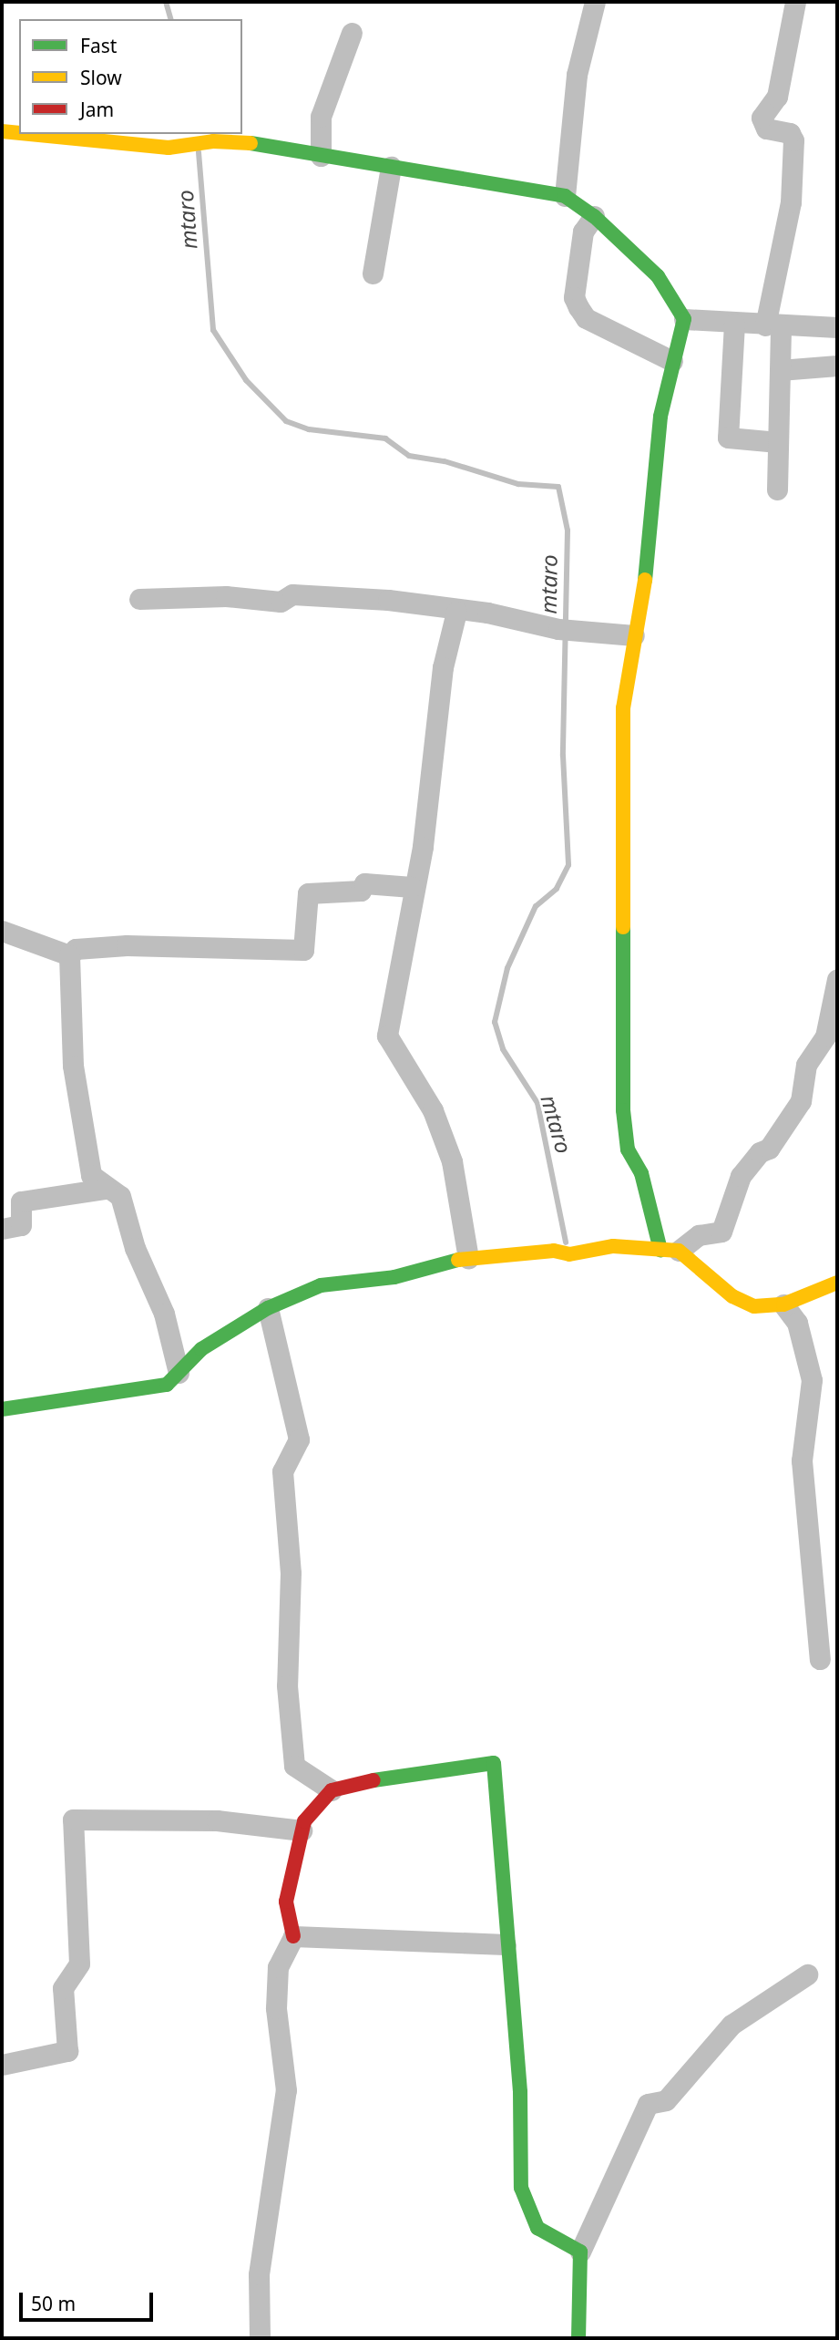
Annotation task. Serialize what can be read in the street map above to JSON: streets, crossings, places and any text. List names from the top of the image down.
{
  "water": ["mtaro"],
  "legend": ["Fast", "Slow", "Jam"],
  "scale_bar": "50 m"
}
